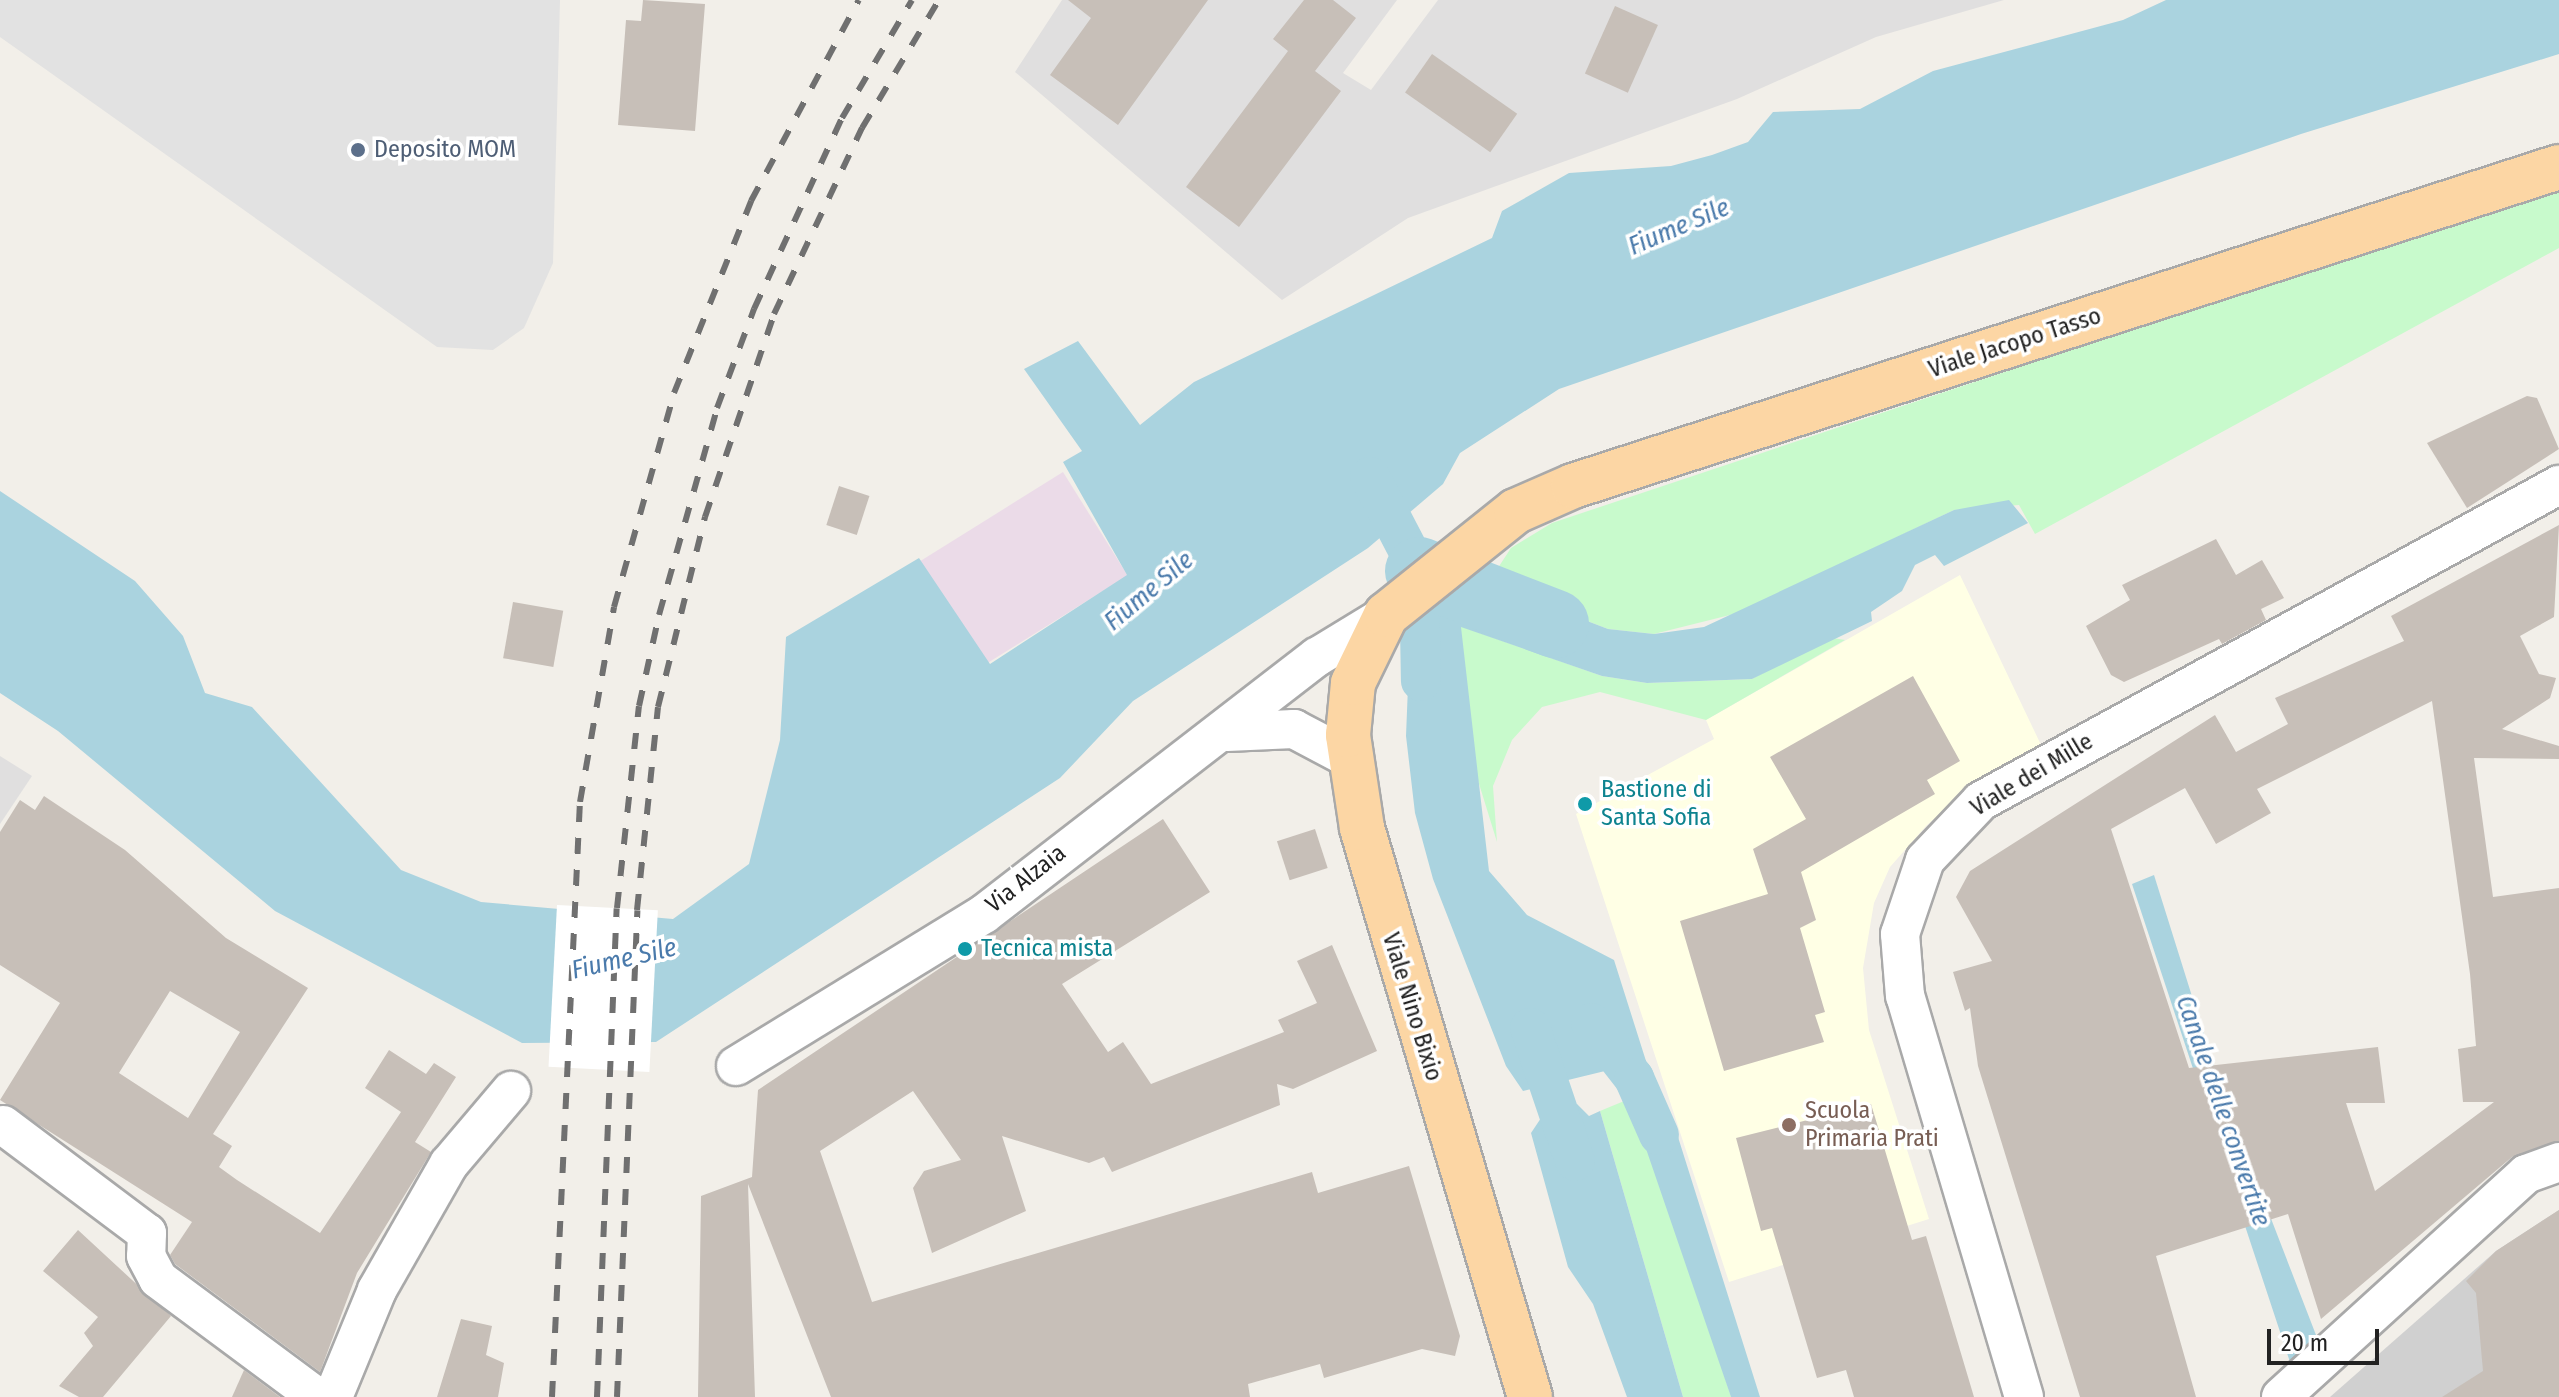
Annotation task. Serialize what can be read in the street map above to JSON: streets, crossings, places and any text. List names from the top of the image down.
{
  "streets": {
    "main road": ["Viale Jacopo Tasso", "Viale Nino Bixio"],
    "street": ["Viale dei Mille", "Via Alzaia"]
  },
  "crossings": [
    ["Viale Jacopo Tasso", "Via Alzaia"],
    ["Viale Jacopo Tasso", "Viale Nino Bixio"],
    ["Via Alzaia", "Viale Nino Bixio"]
  ],
  "water": ["Fiume Sile", "Canale delle convertite"],
  "places": [
    "Deposito MOM",
    "Bastione di Santa Sofia",
    "Tecnica mista",
    "Scuola Primaria Prati"
  ],
  "scale_bar": "20 m"
}
